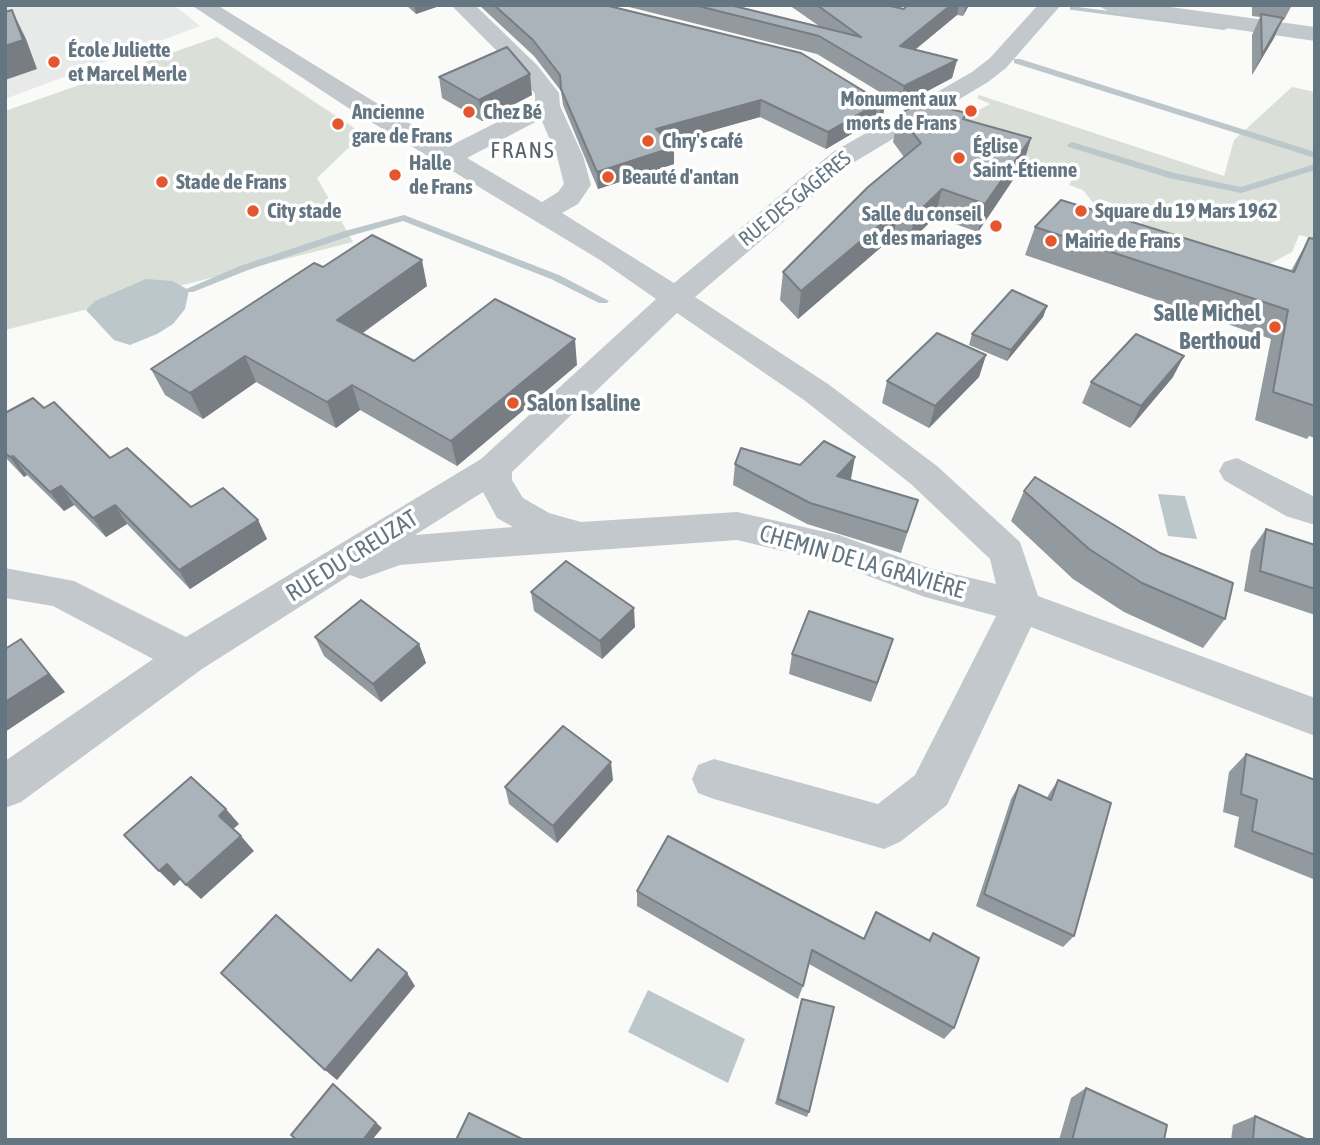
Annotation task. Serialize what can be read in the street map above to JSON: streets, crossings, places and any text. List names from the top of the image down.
{
  "streets": {
    "street": ["RUE DES GAGÈRES", "RUE DU CREUZAT", "CHEMIN DE LA GRAVIÈRE"]
  },
  "crossings": [
    ["RUE DES GAGÈRES", "RUE DU CREUZAT"],
    ["RUE DU CREUZAT", "CHEMIN DE LA GRAVIÈRE"]
  ],
  "districts": ["FRANS"],
  "places": [
    "École Juliette et Marcel Merle",
    "Monument aux morts de Frans",
    "Chez Bé",
    "Ancienne gare de Frans",
    "Chry's café",
    "Église Saint-Étienne",
    "Halle de Frans",
    "Beauté d'antan",
    "Stade de Frans",
    "City stade",
    "Square du 19 Mars 1962",
    "Salle du conseil et des mariages",
    "Mairie de Frans",
    "Salle Michel Berthoud",
    "Salon Isaline"
  ]
}
